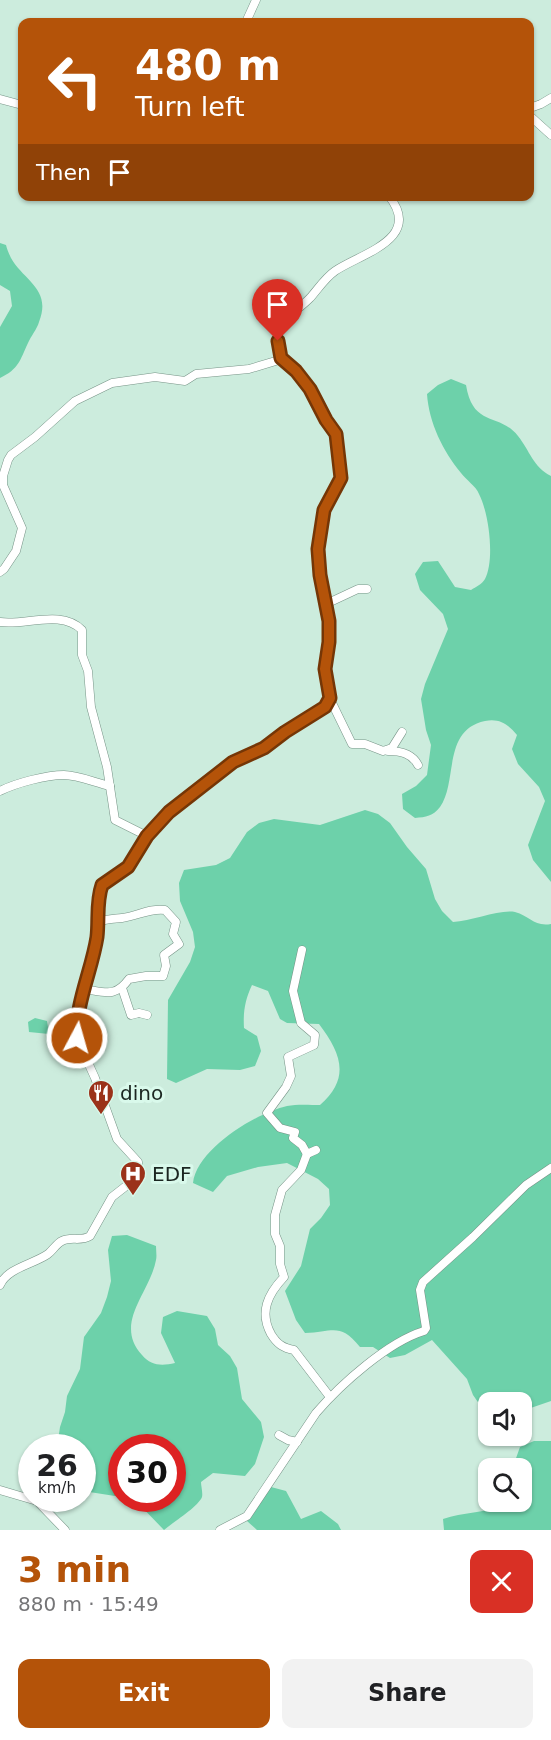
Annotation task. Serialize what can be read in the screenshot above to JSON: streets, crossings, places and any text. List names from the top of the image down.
{
  "places": {
    "restaurant": ["dino"],
    "hospital": ["EDF"]
  },
  "page": {
    "turn": ["480 m", "Turn left"],
    "then": "Then",
    "speed": "26 km/h",
    "limit": "30",
    "heading": ["3 min", "880 m · 15:49"],
    "buttons": ["Exit", "Share"]
  }
}
